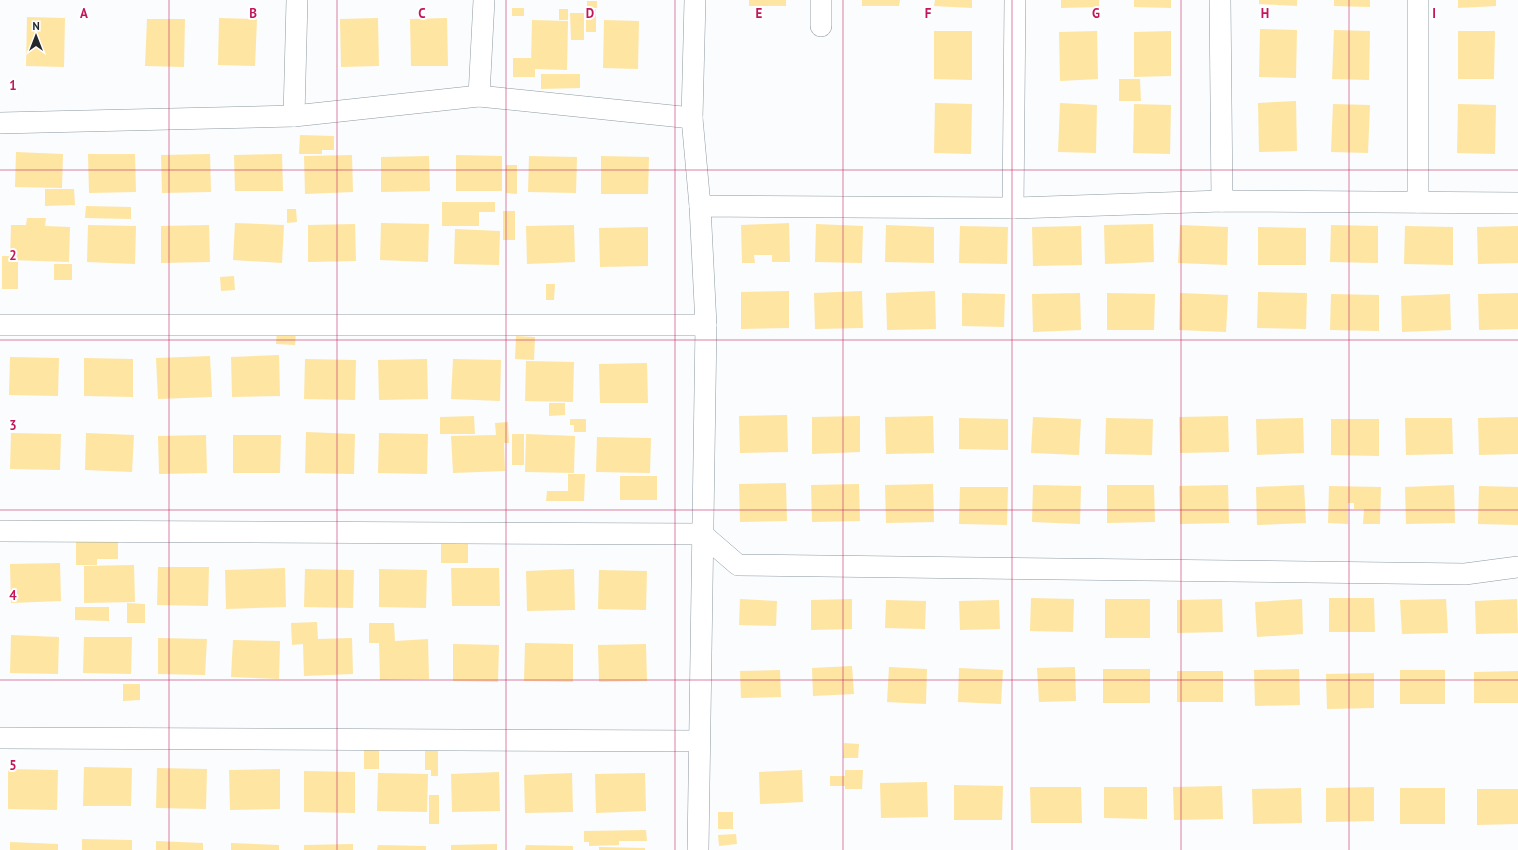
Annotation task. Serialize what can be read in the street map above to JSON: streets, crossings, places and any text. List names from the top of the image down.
{
  "north": "top",
  "grid": {
    "columns": [
      "A",
      "B",
      "C",
      "D",
      "E",
      "F",
      "G",
      "H",
      "I"
    ],
    "rows": [
      "1",
      "2",
      "3",
      "4",
      "5"
    ]
  }
}
